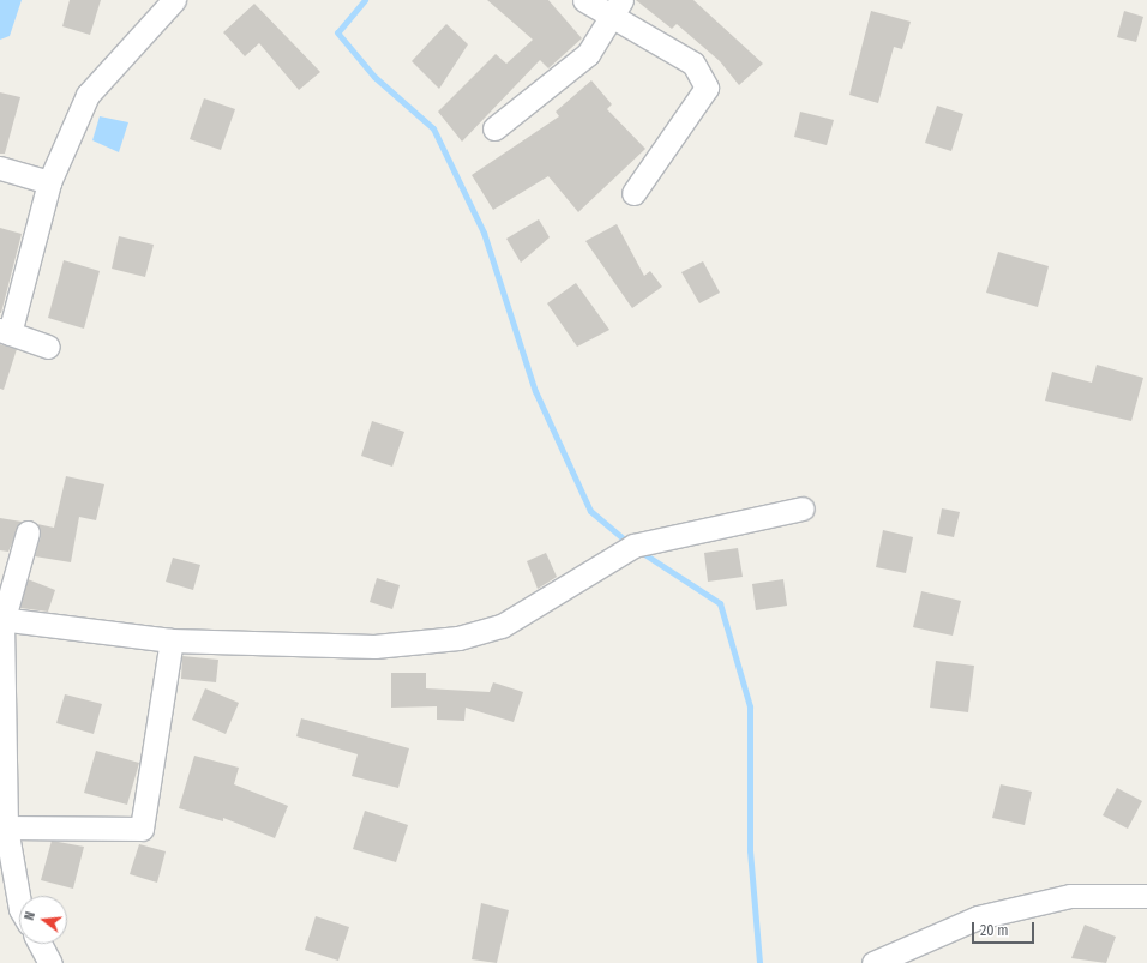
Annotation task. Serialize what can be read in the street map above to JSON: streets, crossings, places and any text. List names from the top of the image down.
{
  "scale_bar": "20 m",
  "north": "left"
}
